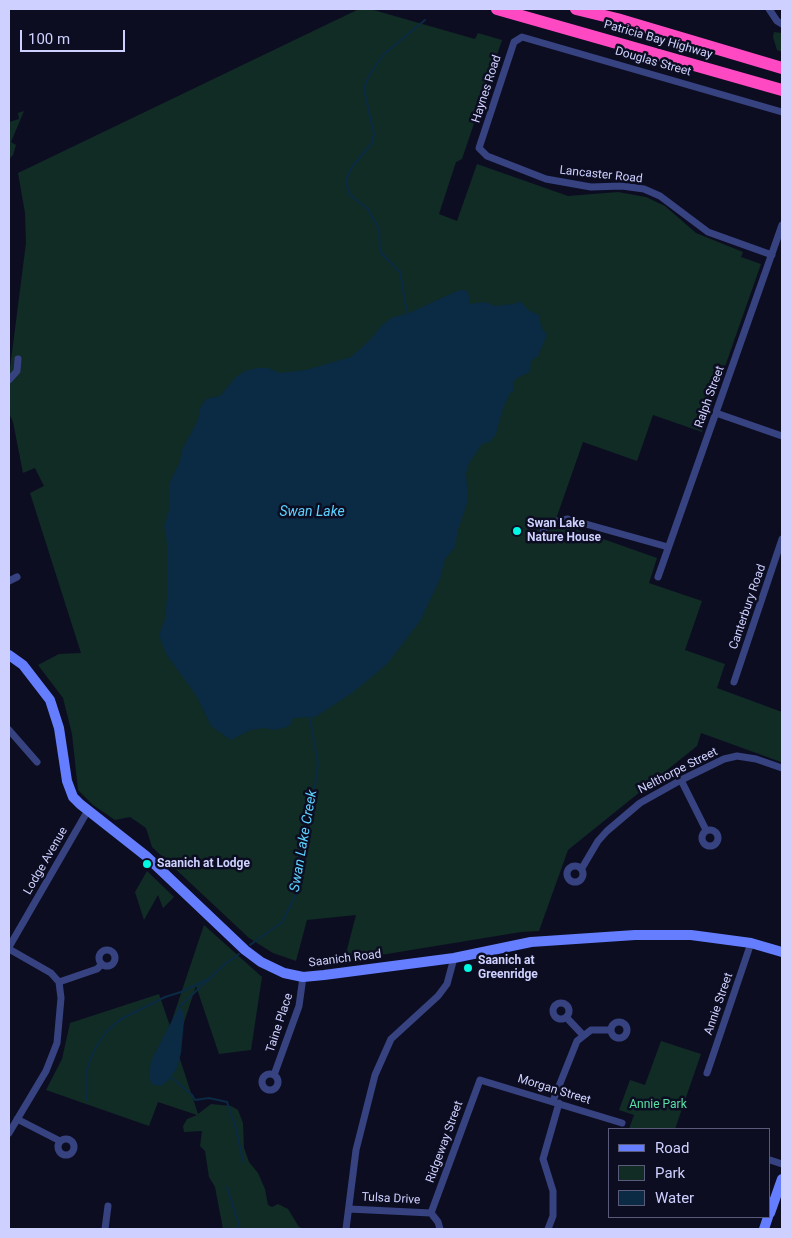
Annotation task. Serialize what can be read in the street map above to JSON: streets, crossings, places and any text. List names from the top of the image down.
{
  "streets": {
    "highway": ["Patricia Bay Highway"],
    "main road": ["Saanich Road"],
    "street": [
      "Douglas Street",
      "Haynes Road",
      "Lancaster Road",
      "Ralph Street",
      "Canterbury Road",
      "Nelthorpe Street",
      "Lodge Avenue",
      "Annie Street",
      "Taine Place",
      "Morgan Street",
      "Ridgeway Street",
      "Tulsa Drive"
    ]
  },
  "crossings": [
    ["Douglas Street", "Haynes Road"],
    ["Haynes Road", "Lancaster Road"],
    ["Lancaster Road", "Ralph Street"],
    ["Lodge Avenue", "Saanich Road"],
    ["Saanich Road", "Annie Street"],
    ["Saanich Road", "Taine Place"],
    ["Morgan Street", "Ridgeway Street"],
    ["Ridgeway Street", "Tulsa Drive"]
  ],
  "water": ["Swan Lake", "Swan Lake Creek"],
  "parks": ["Annie Park"],
  "places": ["Swan Lake Nature House", "Saanich at Lodge", "Saanich at Greenridge"],
  "legend": ["Road", "Park", "Water"],
  "scale_bar": "100 m"
}
